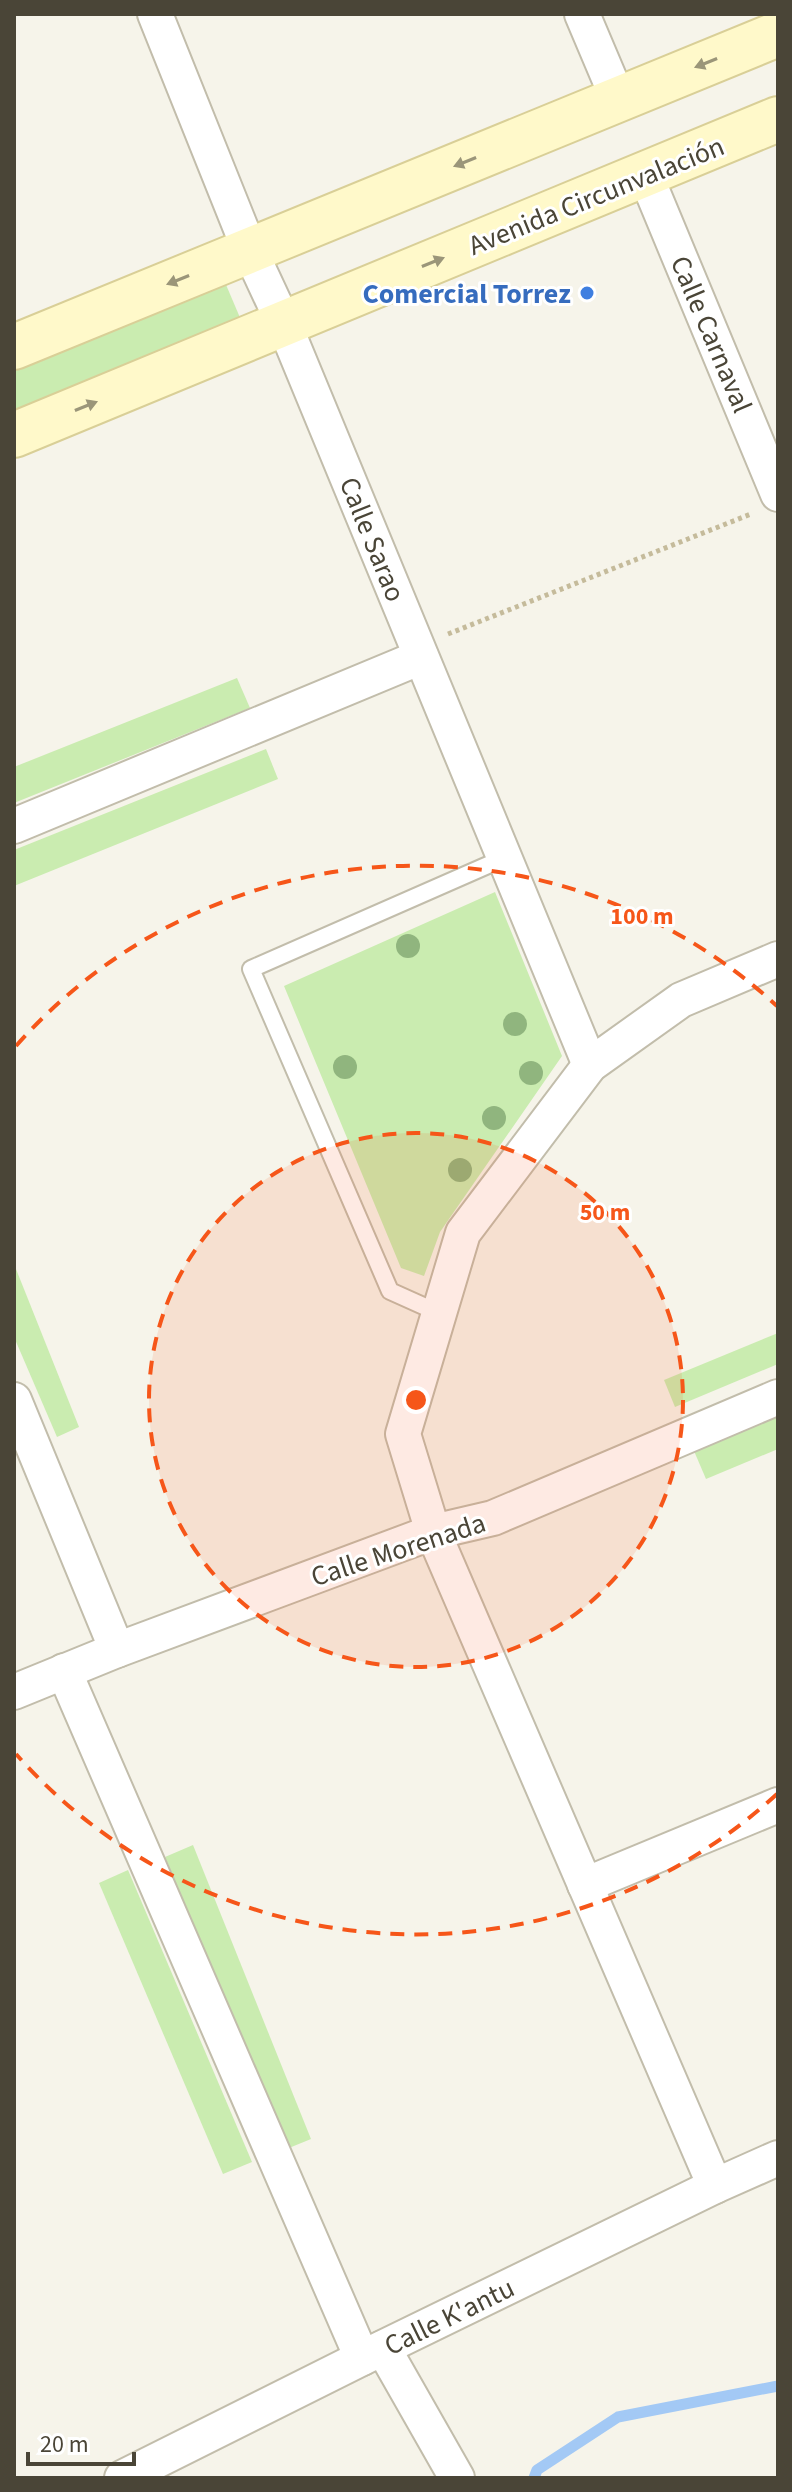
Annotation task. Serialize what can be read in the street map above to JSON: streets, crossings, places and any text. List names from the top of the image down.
{
  "streets": {
    "main road": ["Avenida Circunvalación"],
    "street": [
      "Calle Carnaval",
      "Calle Sarao",
      "Calle Morenada",
      "Calle K'antu"
    ]
  },
  "crossings": [
    ["Avenida Circunvalación", "Calle Carnaval"],
    ["Avenida Circunvalación", "Calle Sarao"]
  ],
  "places": ["Comercial Torrez"],
  "scale_bar": "20 m",
  "rings": ["100 m", "50 m"]
}
